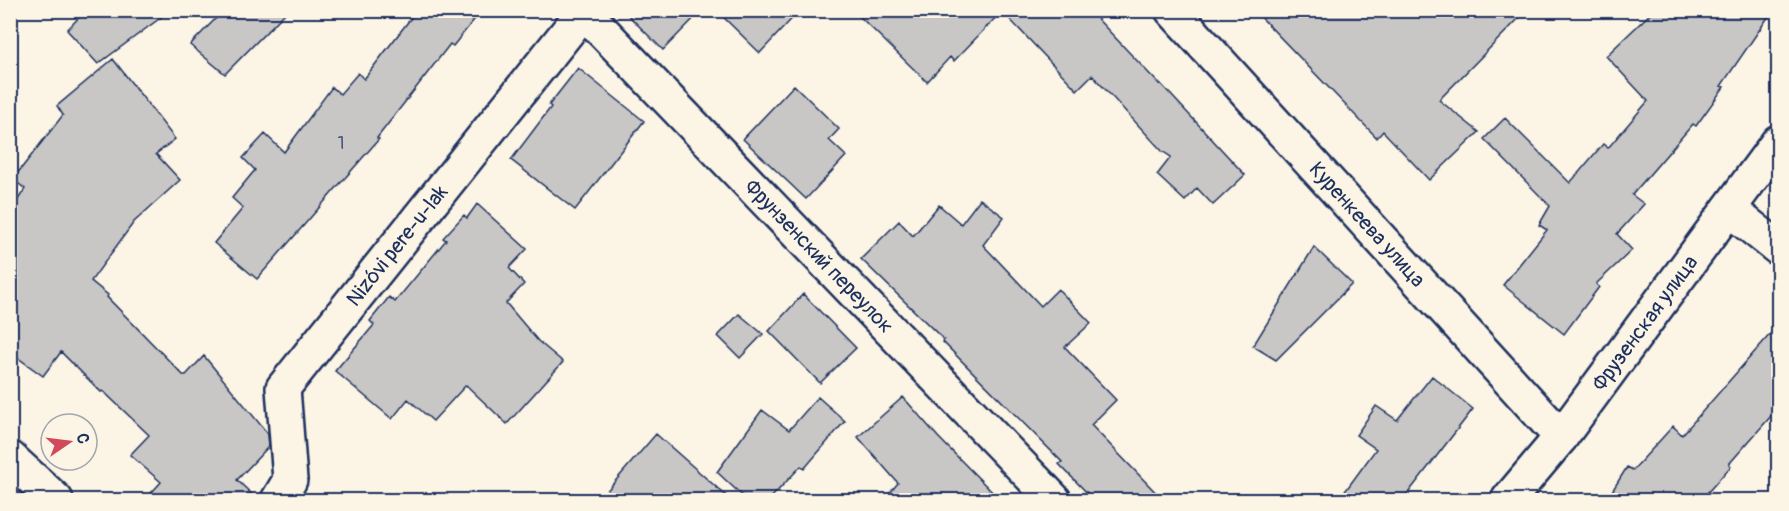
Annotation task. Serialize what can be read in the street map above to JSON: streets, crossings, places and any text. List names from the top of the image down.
{
  "streets": {
    "street": [
      "Куренкеева улица",
      "Nizóvi pere-u-lak",
      "Фрунзенский переулок",
      "Фрузенская улица"
    ]
  },
  "crossings": [
    ["Куренкеева улица", "Фрузенская улица"],
    ["Nizóvi pere-u-lak", "Фрунзенский переулок"]
  ],
  "house_numbers": ["1"],
  "north": "right"
}
